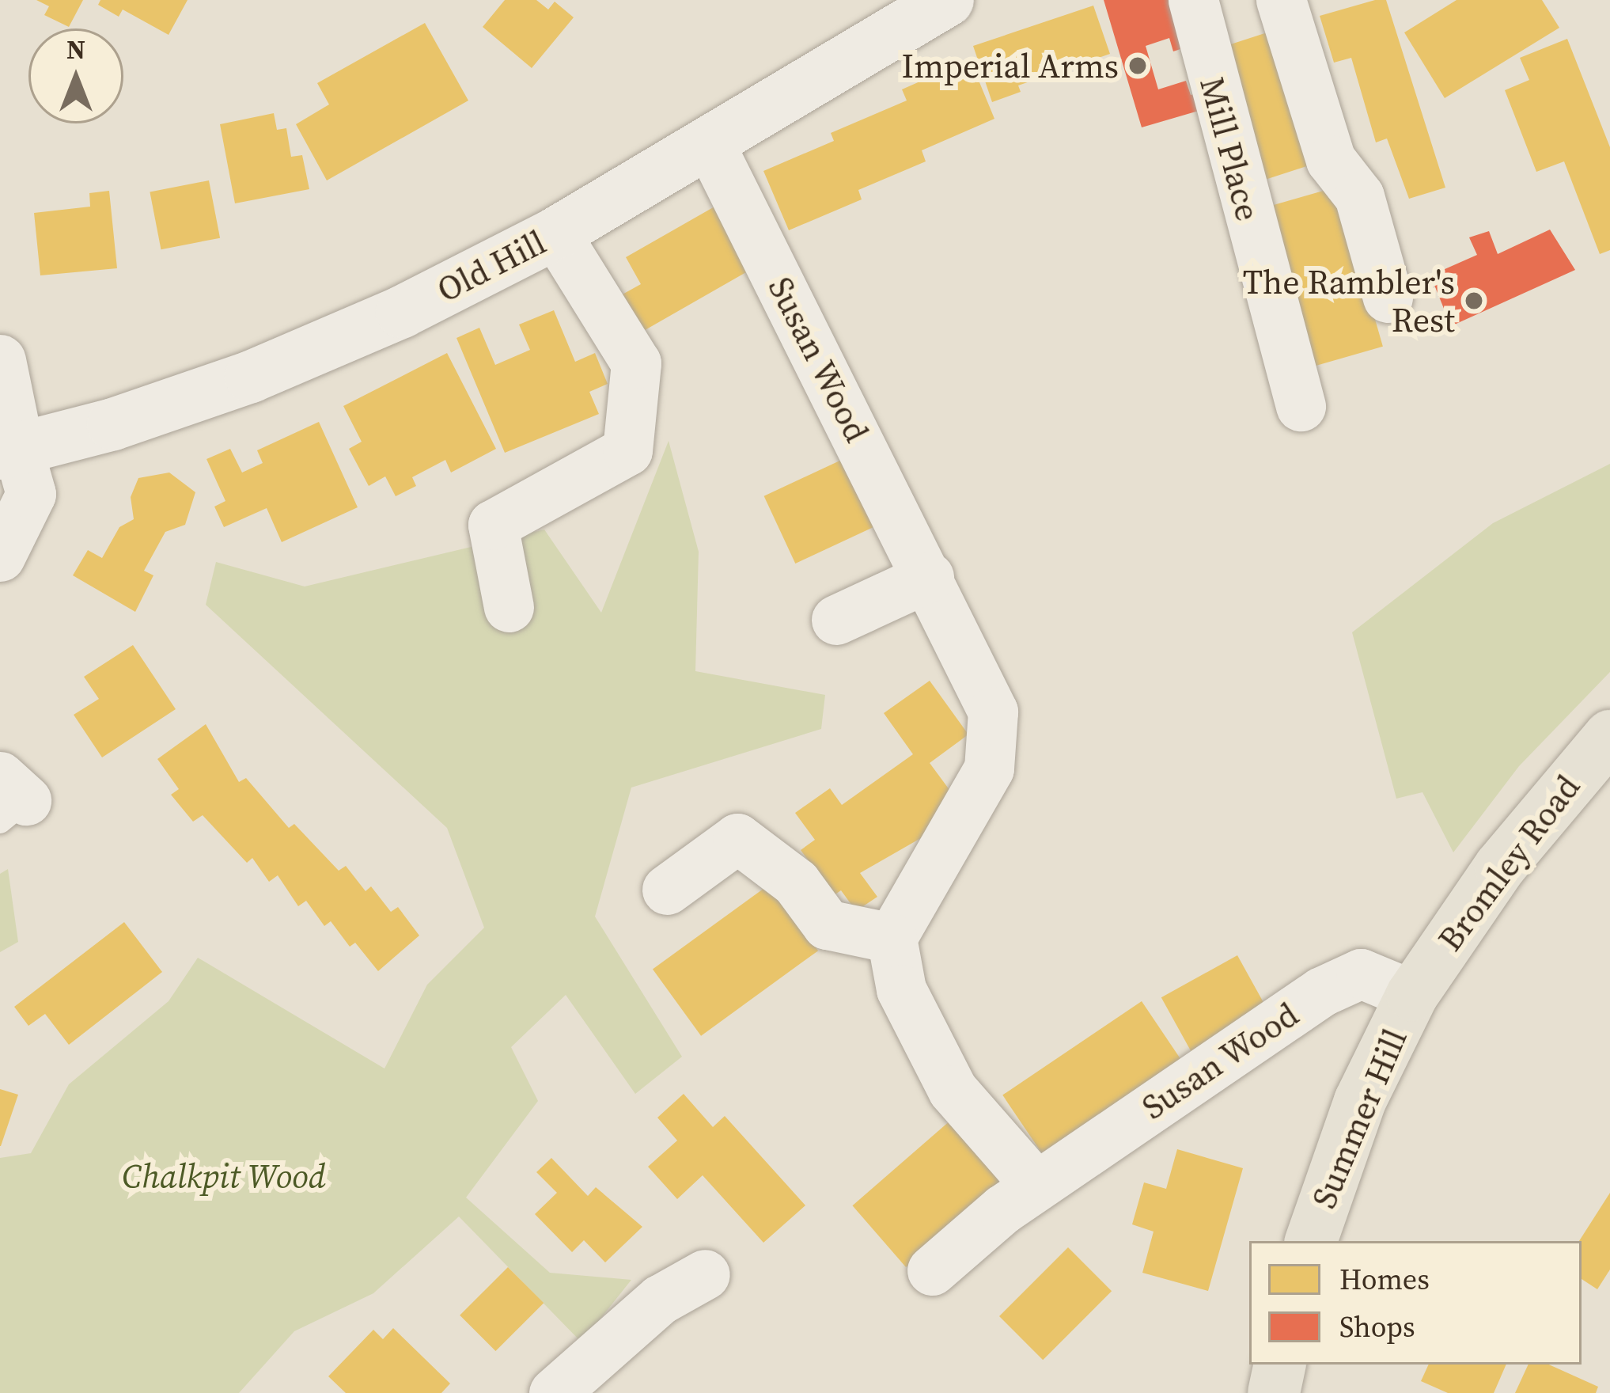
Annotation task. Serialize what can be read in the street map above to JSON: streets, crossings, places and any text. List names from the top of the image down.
{
  "streets": {
    "main road": ["Old Hill", "Bromley Road", "Summer Hill"],
    "street": ["Mill Place", "Susan Wood"]
  },
  "crossings": [
    ["Old Hill", "Susan Wood"],
    ["Susan Wood", "Bromley Road"],
    ["Susan Wood", "Summer Hill"],
    ["Bromley Road", "Summer Hill"]
  ],
  "parks": ["Chalkpit Wood"],
  "places": ["Imperial Arms", "The Rambler's Rest"],
  "legend": ["Homes", "Shops"],
  "north": "top"
}
